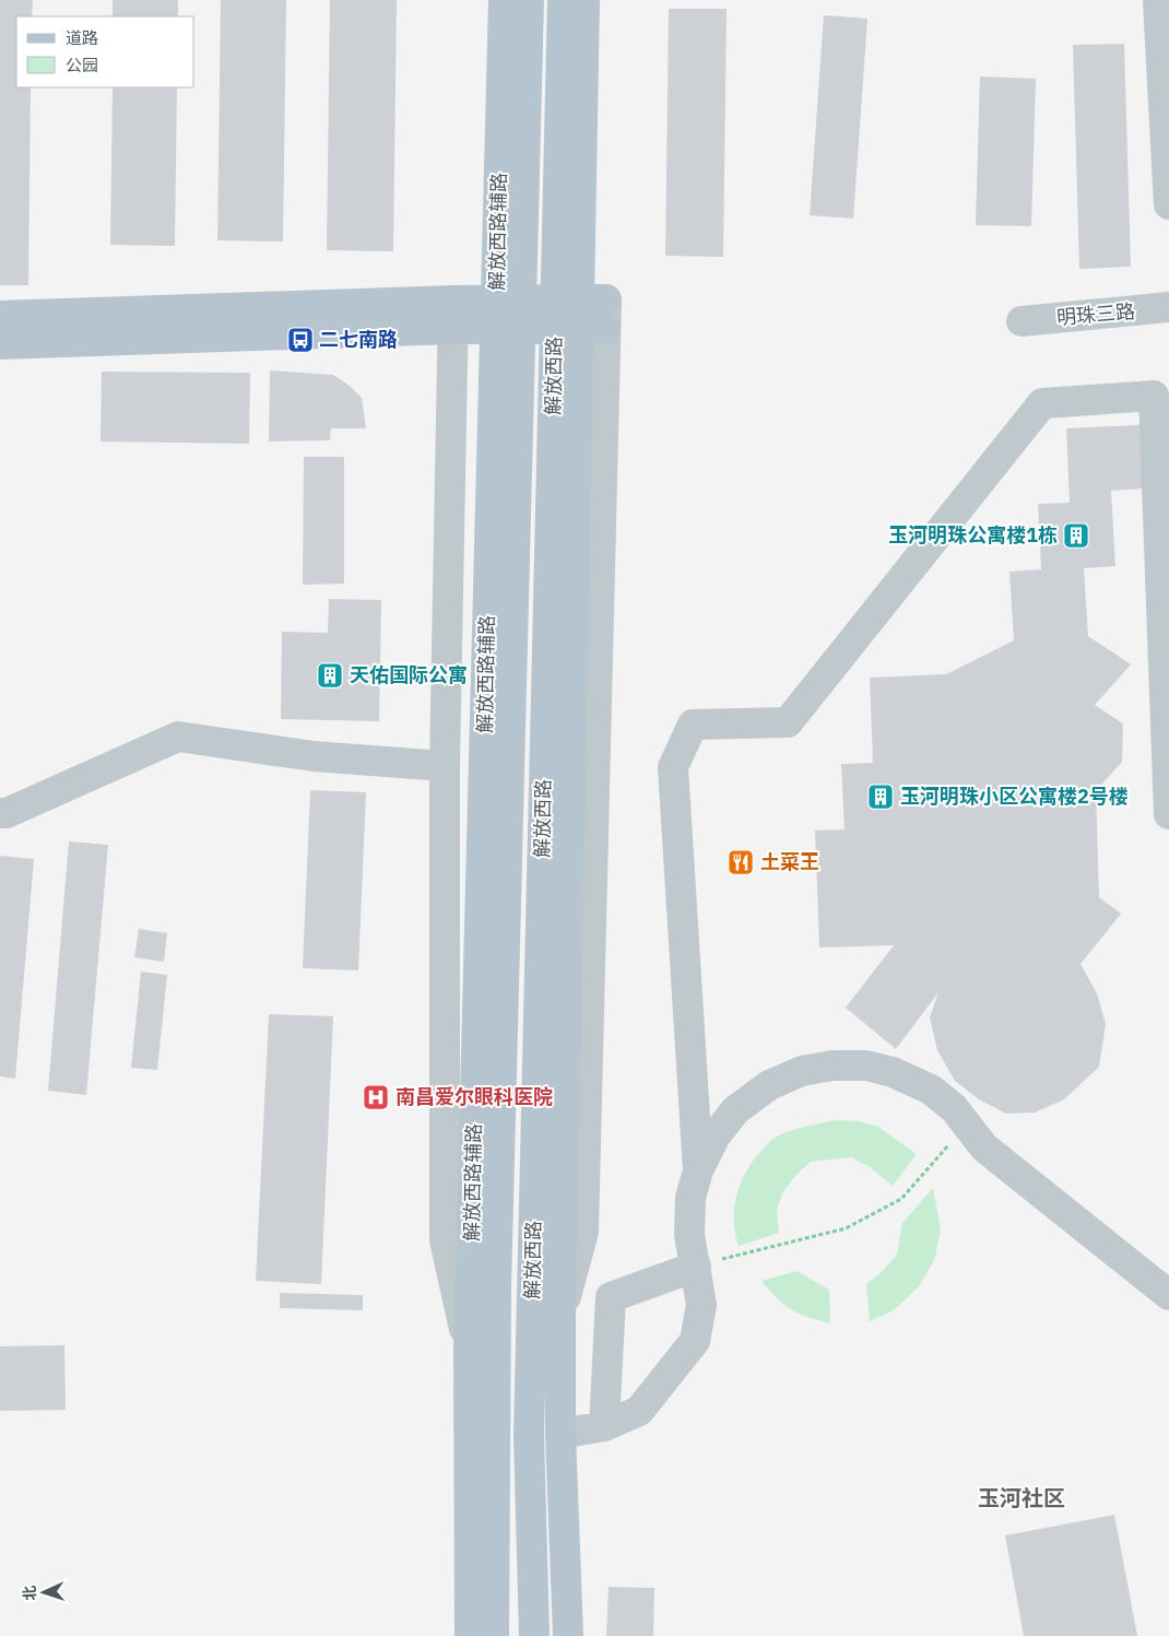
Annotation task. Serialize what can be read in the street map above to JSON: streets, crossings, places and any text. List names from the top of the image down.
{
  "streets": {
    "main road": ["解放西路辅路", "解放西路"],
    "street": ["明珠三路"]
  },
  "crossings": [
    ["解放西路辅路", "解放西路"]
  ],
  "districts": ["玉河社区"],
  "places": {
    "bus stop": ["二七南路"],
    "building": ["玉河明珠公寓楼1栋", "天佑国际公寓", "玉河明珠小区公寓楼2号楼"],
    "restaurant": ["土菜王"],
    "hospital": ["南昌爱尔眼科医院"]
  },
  "legend": ["道路", "公园"],
  "north": "left"
}
